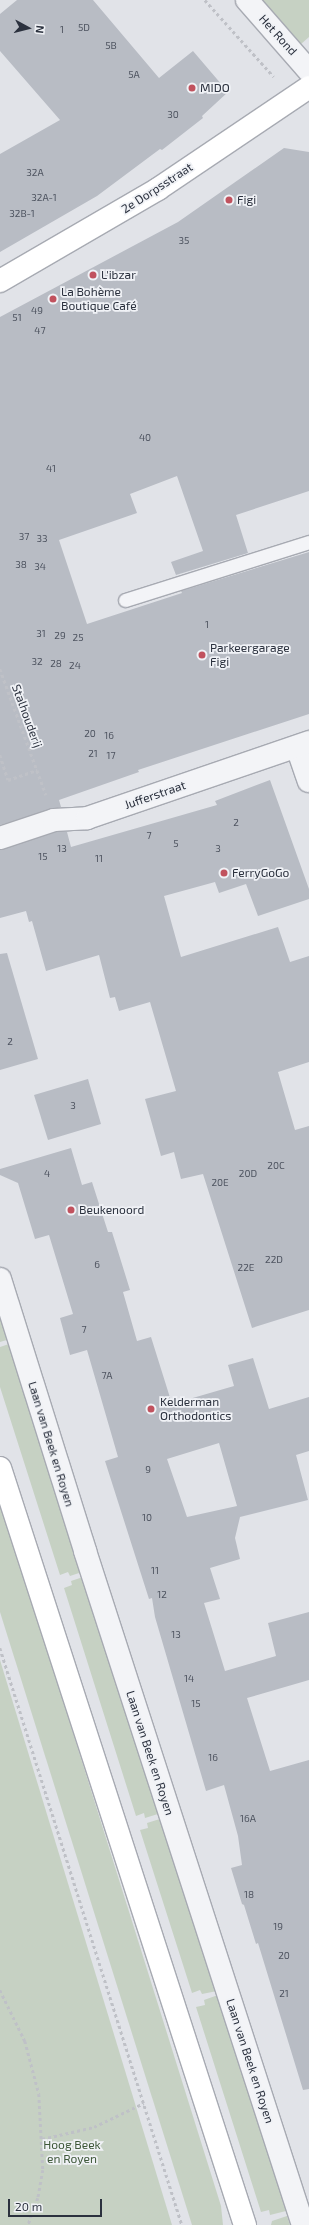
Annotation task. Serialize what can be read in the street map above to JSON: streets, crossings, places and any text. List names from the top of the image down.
{
  "streets": {
    "main road": ["2e Dorpsstraat"],
    "street": ["Het Rond", "Jufferstraat", "Laan van Beek en Royen"],
    "path": ["Stalhouderij"]
  },
  "parks": ["Hoog Beek en Royen"],
  "places": [
    "MIDO",
    "Figi",
    "L'ibzar",
    "La Bohème Boutique Café",
    "Parkeergarage Figi",
    "FerryGoGo",
    "Beukenoord",
    "Kelderman Orthodontics"
  ],
  "house_numbers": [
    "5D",
    "1",
    "5B",
    "5A",
    "30",
    "32A",
    "32A-1",
    "32B-1",
    "35",
    "49",
    "51",
    "47",
    "40",
    "41",
    "37",
    "33",
    "38",
    "34",
    "1",
    "31",
    "29",
    "25",
    "32",
    "28",
    "24",
    "20",
    "16",
    "21",
    "17",
    "2",
    "7",
    "5",
    "13",
    "3",
    "15",
    "11",
    "2",
    "3",
    "20C",
    "4",
    "20D",
    "20E",
    "22D",
    "6",
    "22E",
    "7",
    "7A",
    "9",
    "10",
    "11",
    "12",
    "13",
    "14",
    "15",
    "16",
    "16A",
    "18",
    "19",
    "20",
    "21"
  ],
  "scale_bar": "20 m",
  "north": "right"
}
